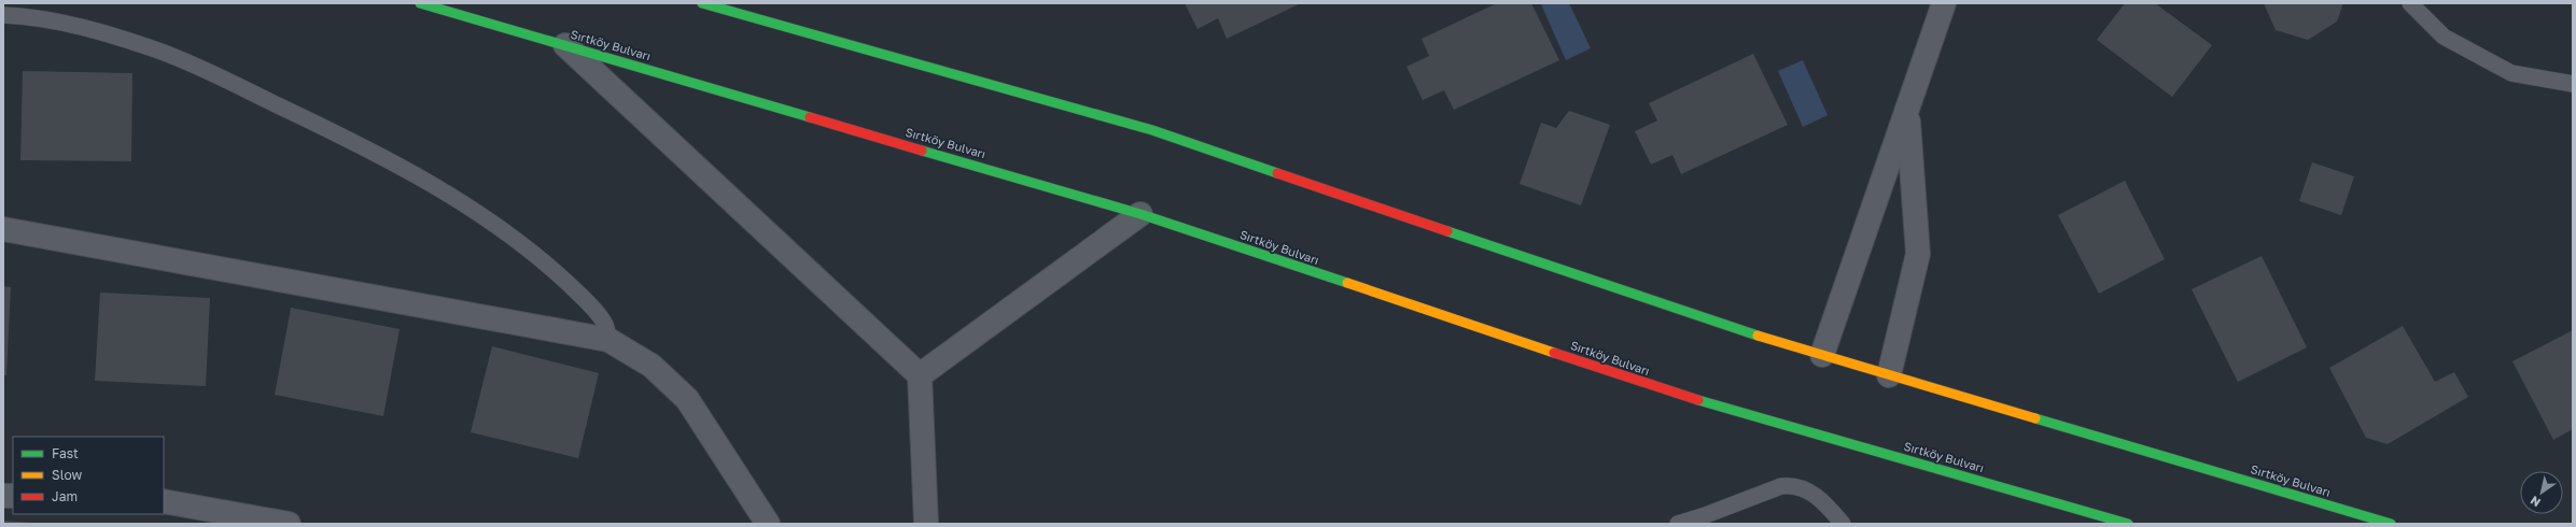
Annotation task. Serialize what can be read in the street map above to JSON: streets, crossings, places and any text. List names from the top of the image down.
{
  "streets": {
    "main road": ["Sırtköy Bulvarı"]
  },
  "legend": ["Fast", "Slow", "Jam"],
  "north": "bottom left"
}
